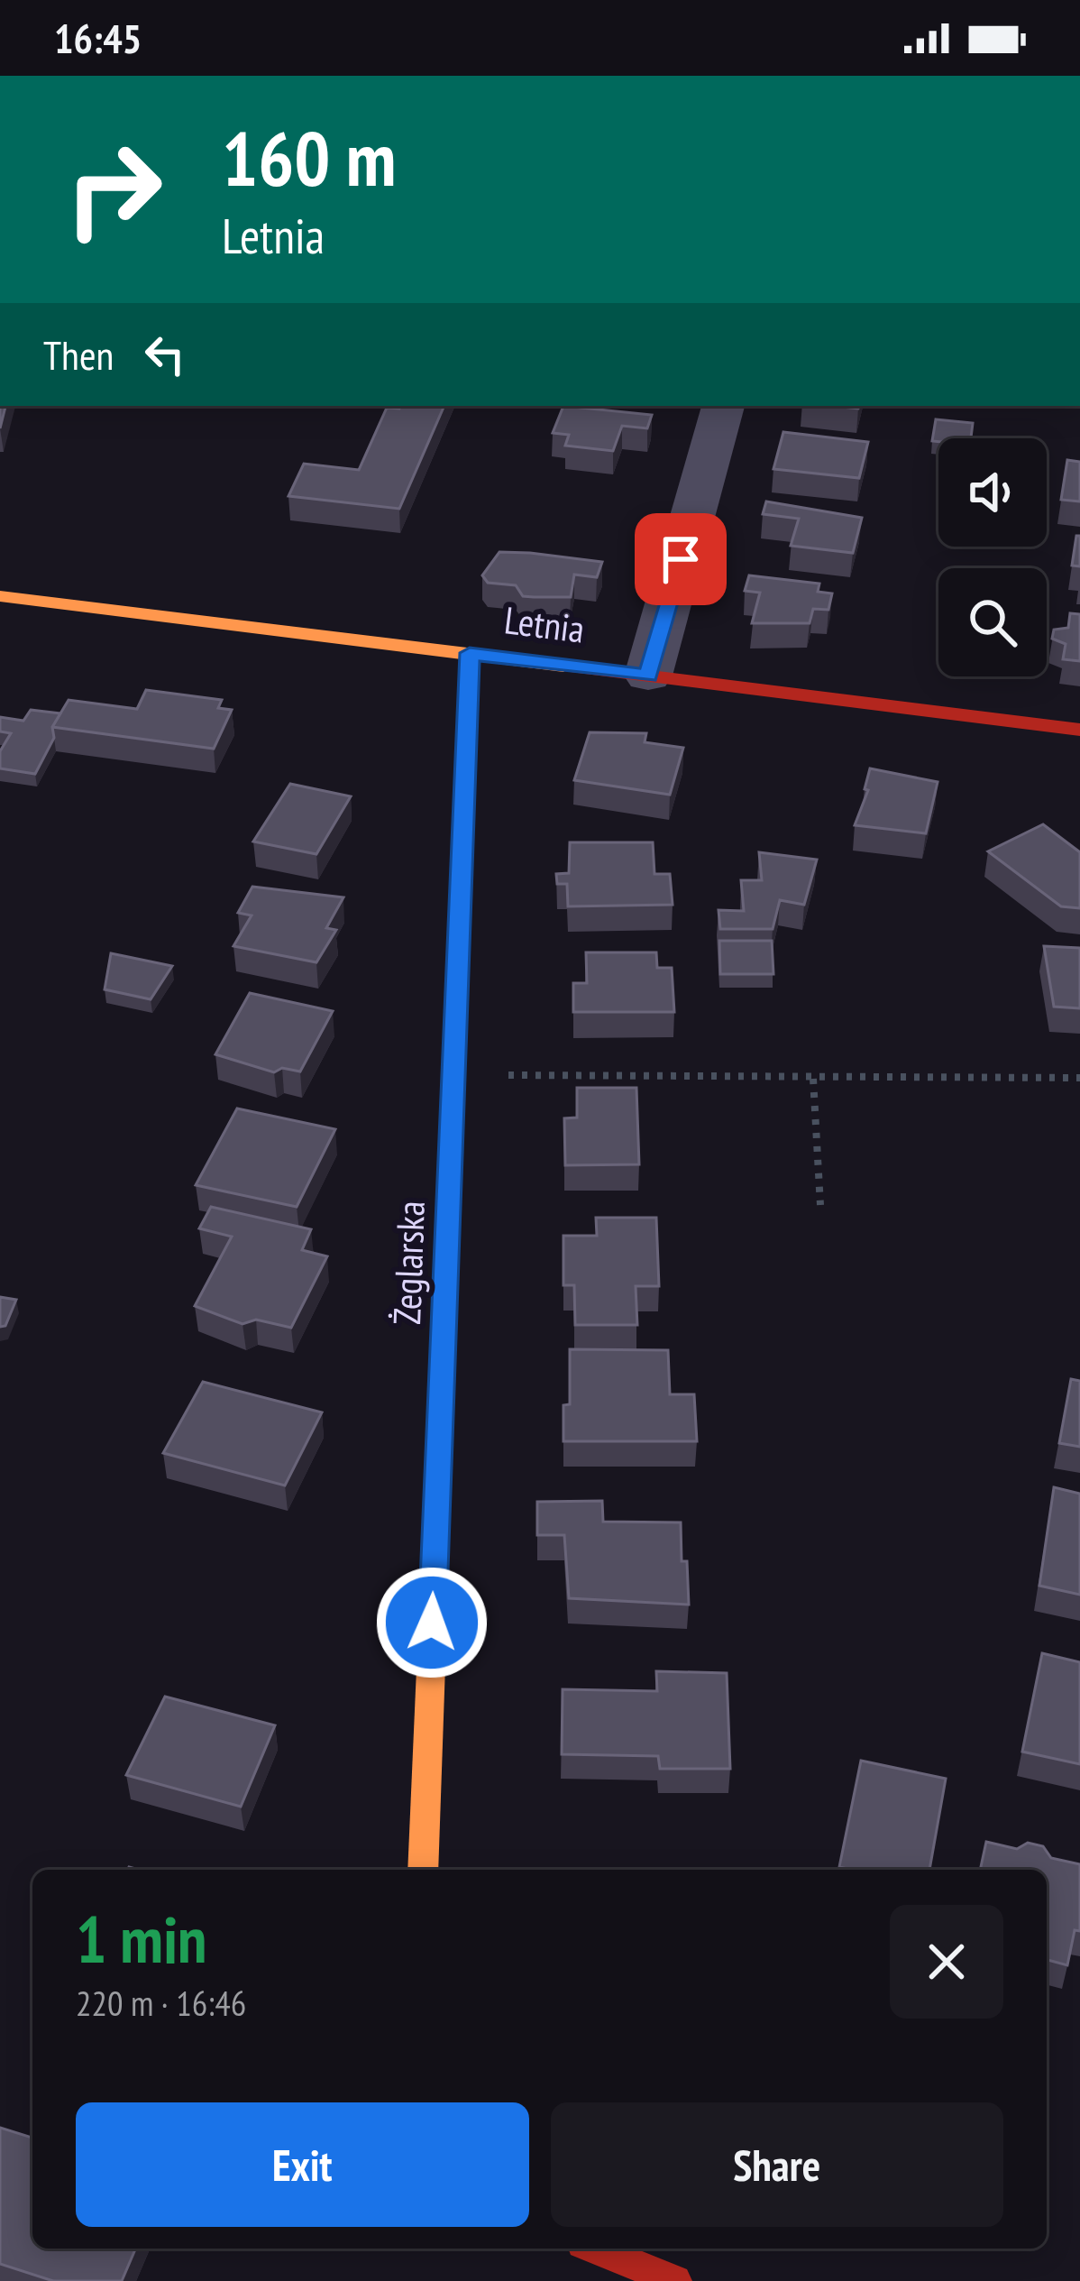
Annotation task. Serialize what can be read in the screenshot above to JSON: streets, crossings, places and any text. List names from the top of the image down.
{
  "streets": {
    "street": ["Letnia", "Żeglarska"]
  },
  "crossings": [
    ["Letnia", "Żeglarska"]
  ],
  "page": {
    "status": "16:45",
    "turn": ["160 m", "Letnia"],
    "then": "Then",
    "heading": ["1 min", "220 m · 16:46"],
    "buttons": ["Exit", "Share"]
  }
}
